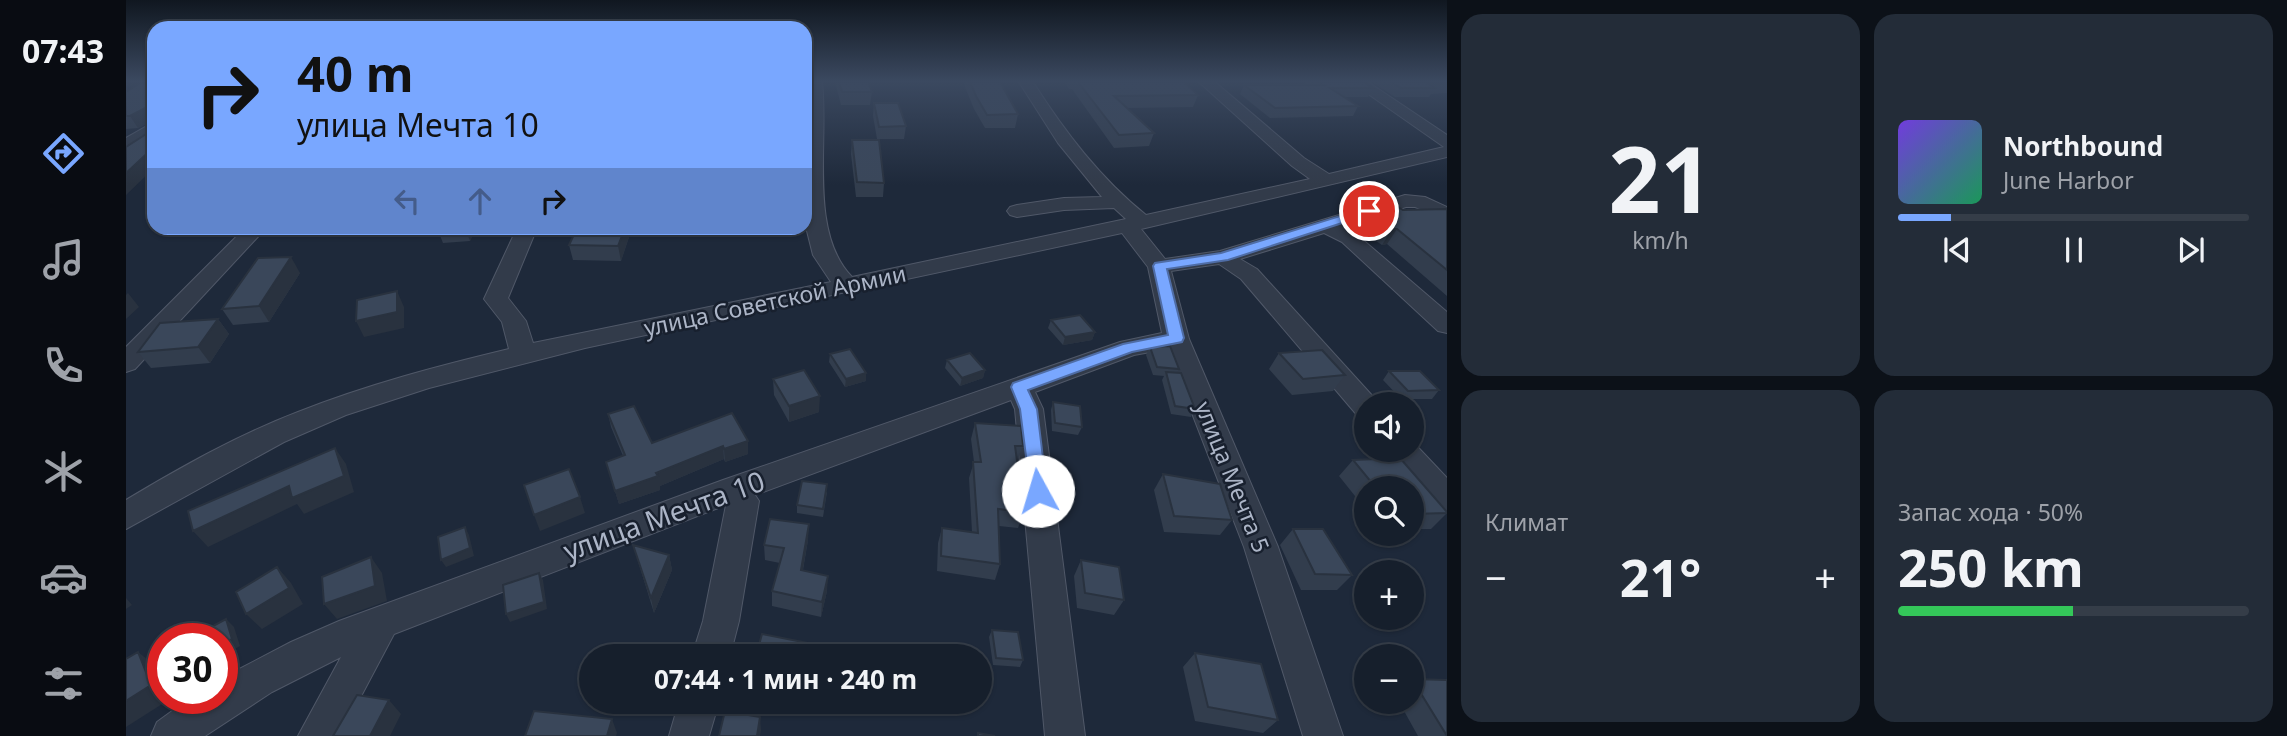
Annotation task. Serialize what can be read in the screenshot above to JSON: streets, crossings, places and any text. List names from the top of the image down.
{
  "streets": {
    "street": ["улица Советской Армии", "улица Мечта 5", "улица Мечта 10"]
  },
  "crossings": [
    ["улица Советской Армии", "улица Мечта 5"],
    ["улица Мечта 5", "улица Мечта 10"]
  ],
  "page": {
    "tabs": "07:43",
    "tile": [
      ["21", "km/h"],
      "Климат",
      ["Запас хода · 50%", "250 km"]
    ],
    "turn": ["40 m", "улица Мечта 10"],
    "song": ["Northbound", "June Harbor"],
    "map_buttons": ["+", "−"],
    "heat": ["−", "21°", "+"],
    "limit": "30",
    "trip": "07:44 · 1 мин · 240 m"
  }
}
